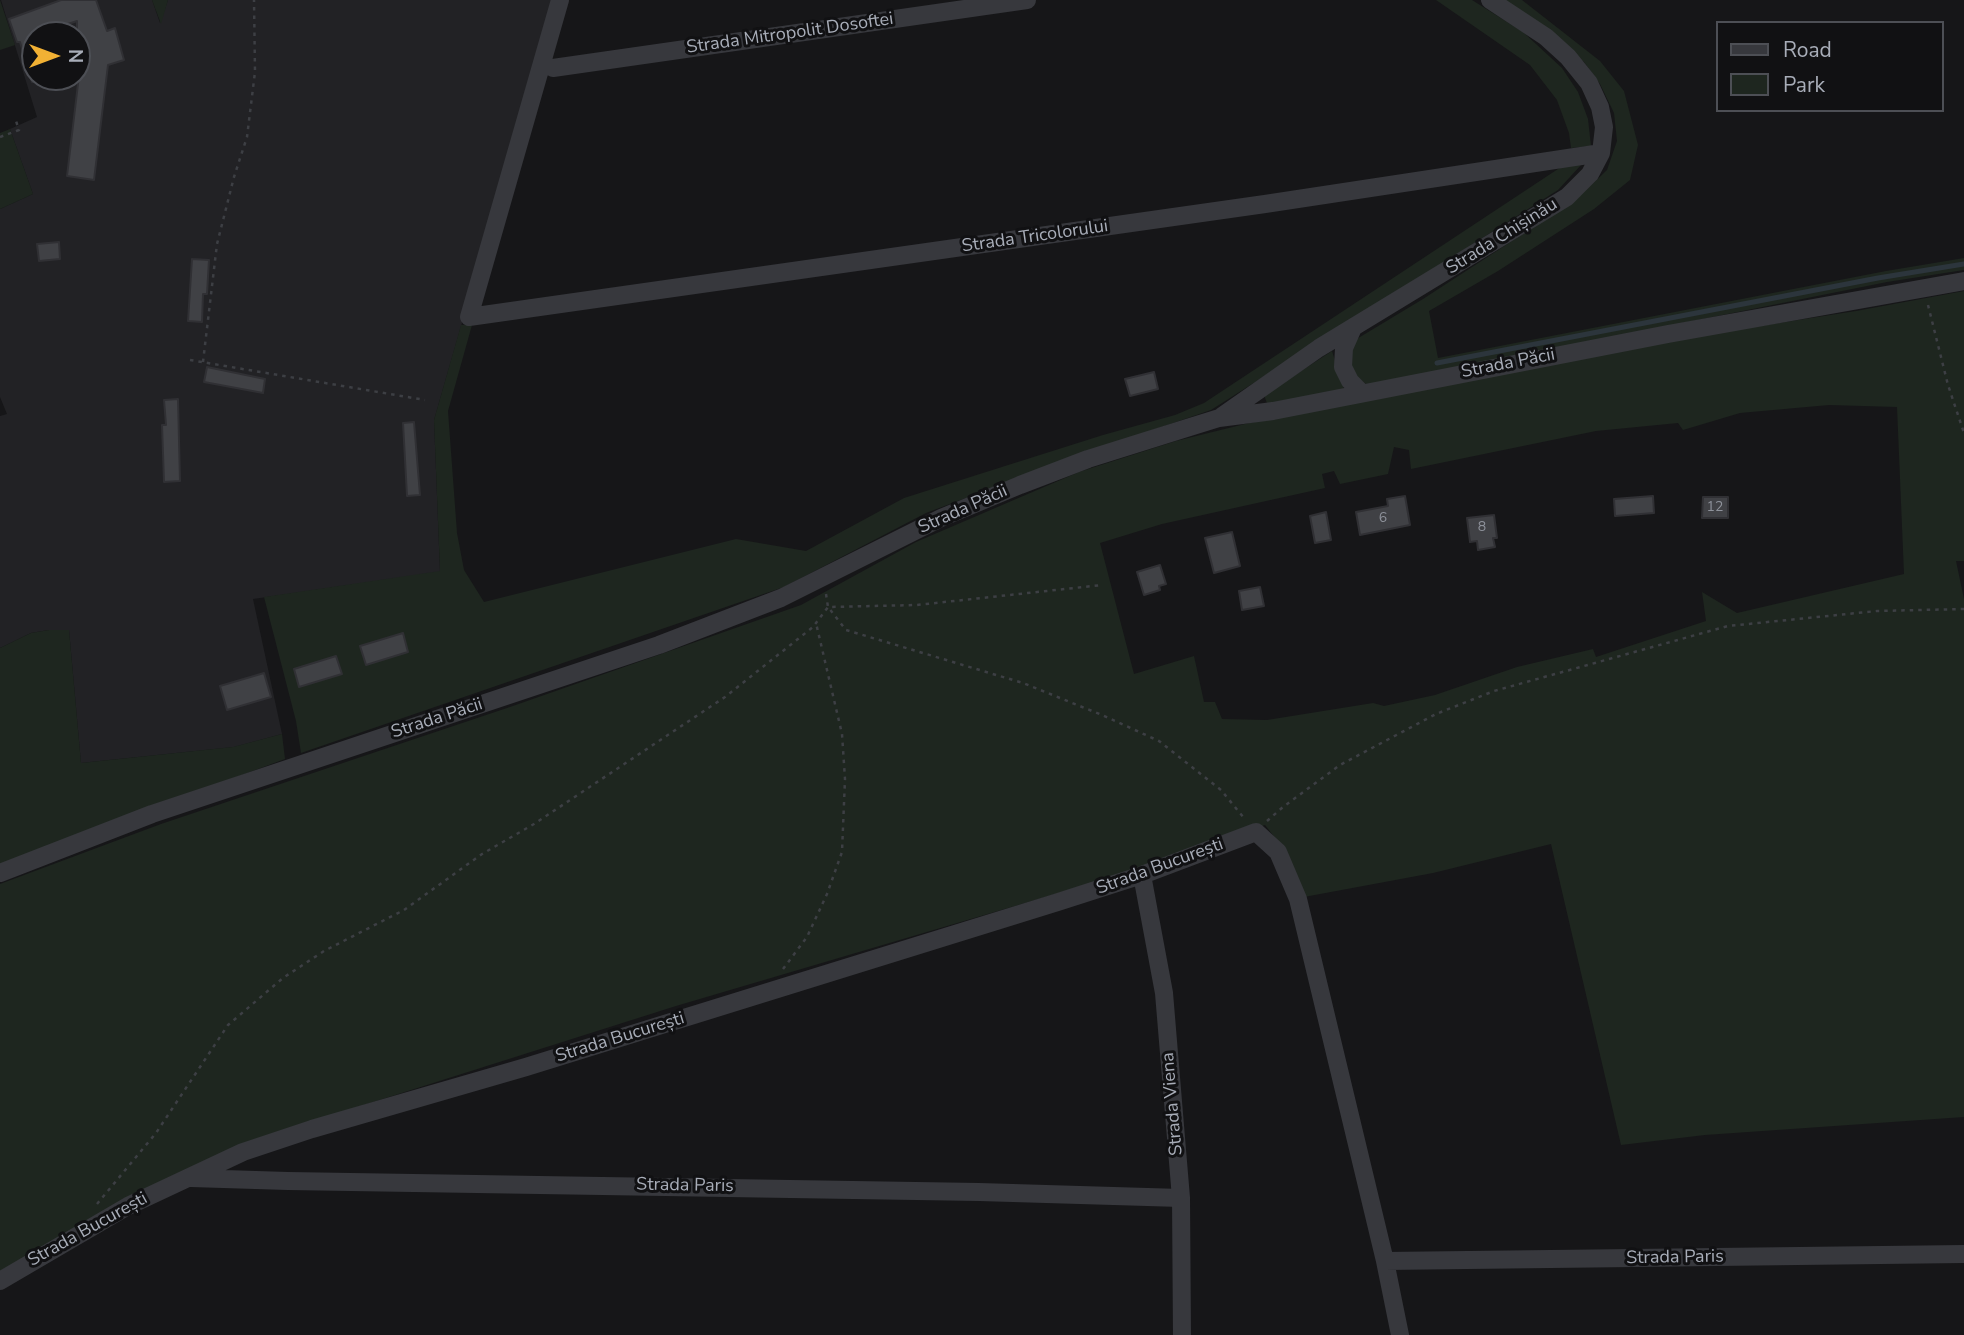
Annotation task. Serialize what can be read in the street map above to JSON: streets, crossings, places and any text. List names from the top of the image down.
{
  "streets": {
    "street": [
      "Strada Mitropolit Dosoftei",
      "Strada Tricolorului",
      "Strada Chișinău",
      "Strada Păcii",
      "Strada București",
      "Strada Viena",
      "Strada Paris"
    ]
  },
  "crossings": [
    ["Strada Tricolorului", "Strada Chișinău"],
    ["Strada Chișinău", "Strada Păcii"],
    ["Strada București", "Strada Viena"],
    ["Strada București", "Strada Paris"],
    ["Strada Viena", "Strada Paris"]
  ],
  "house_numbers": ["12", "6", "8"],
  "legend": ["Road", "Park"],
  "north": "right"
}
